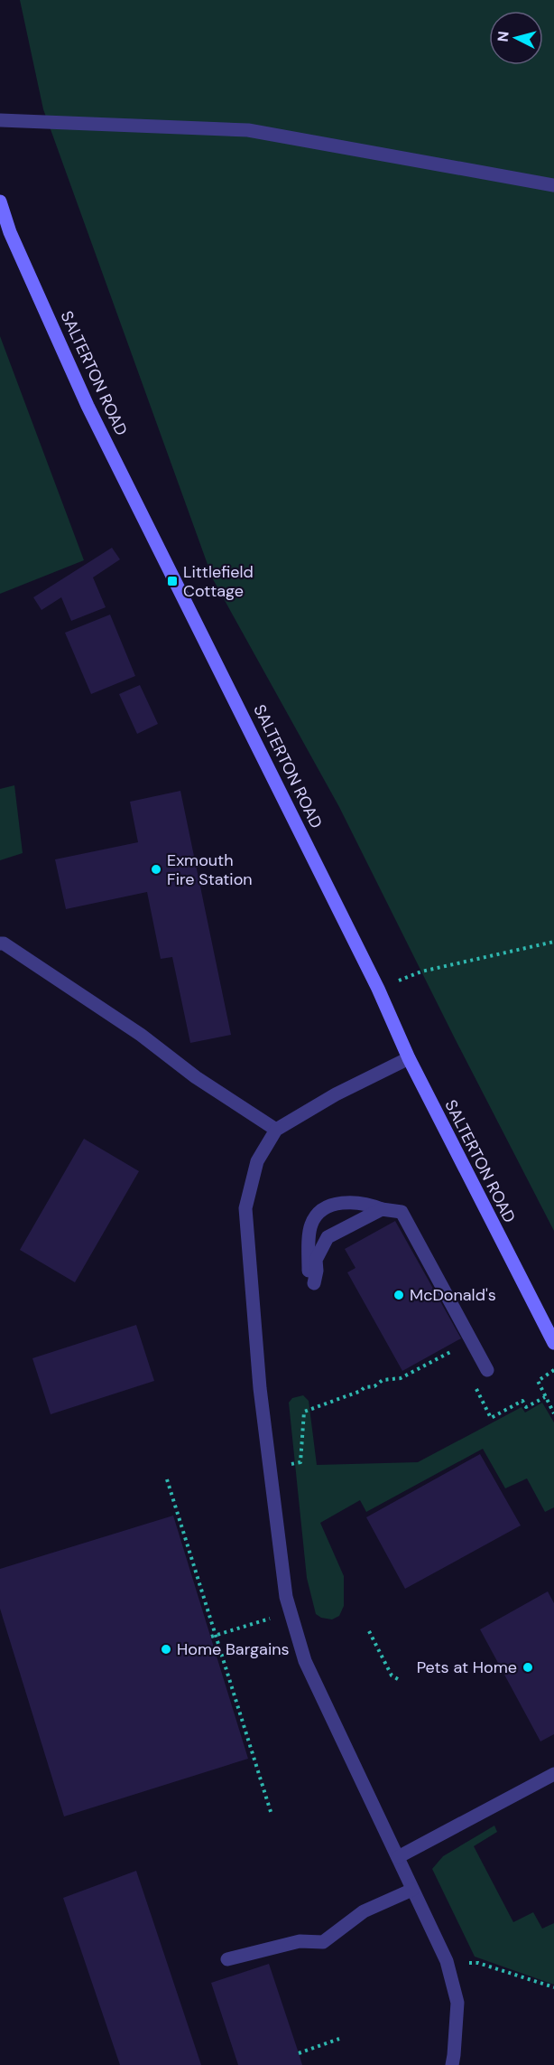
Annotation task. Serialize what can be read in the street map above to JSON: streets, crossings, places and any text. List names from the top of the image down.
{
  "streets": {
    "main road": ["SALTERTON ROAD"]
  },
  "places": {
    "transit": ["Littlefield Cottage"],
    "other": [
      "Exmouth Fire Station",
      "McDonald's",
      "Home Bargains",
      "Pets at Home"
    ]
  },
  "north": "left"
}
